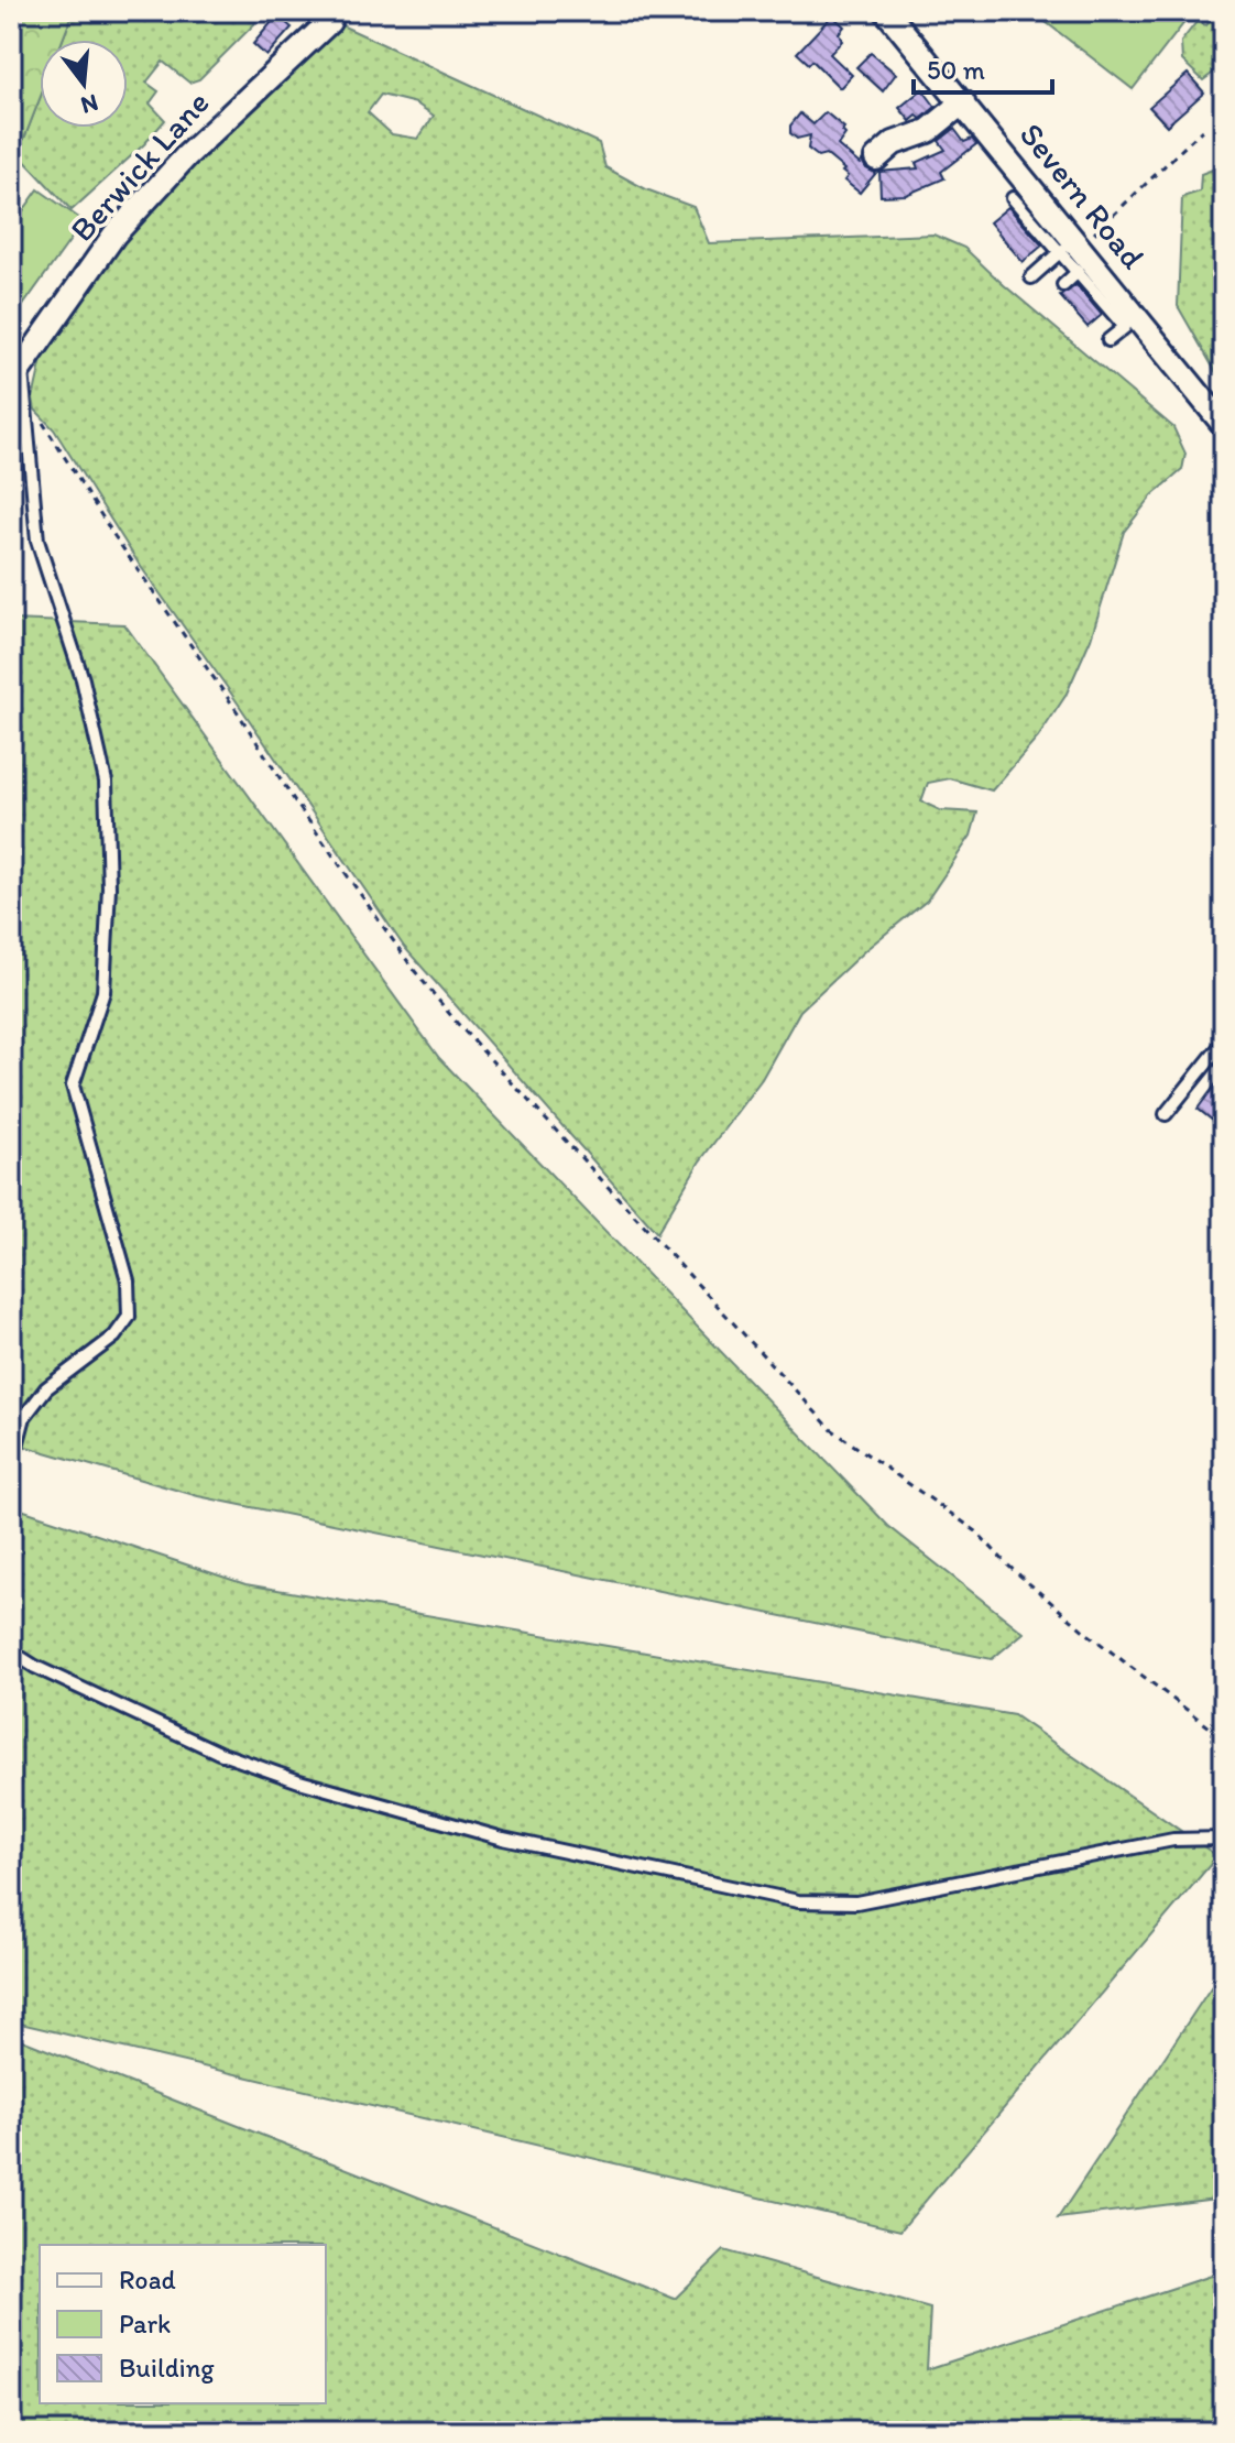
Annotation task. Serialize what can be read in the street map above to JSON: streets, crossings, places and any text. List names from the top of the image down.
{
  "streets": {
    "street": ["Berwick Lane", "Severn Road"]
  },
  "legend": ["Road", "Park", "Building"],
  "scale_bar": "50 m",
  "north": "bottom"
}
